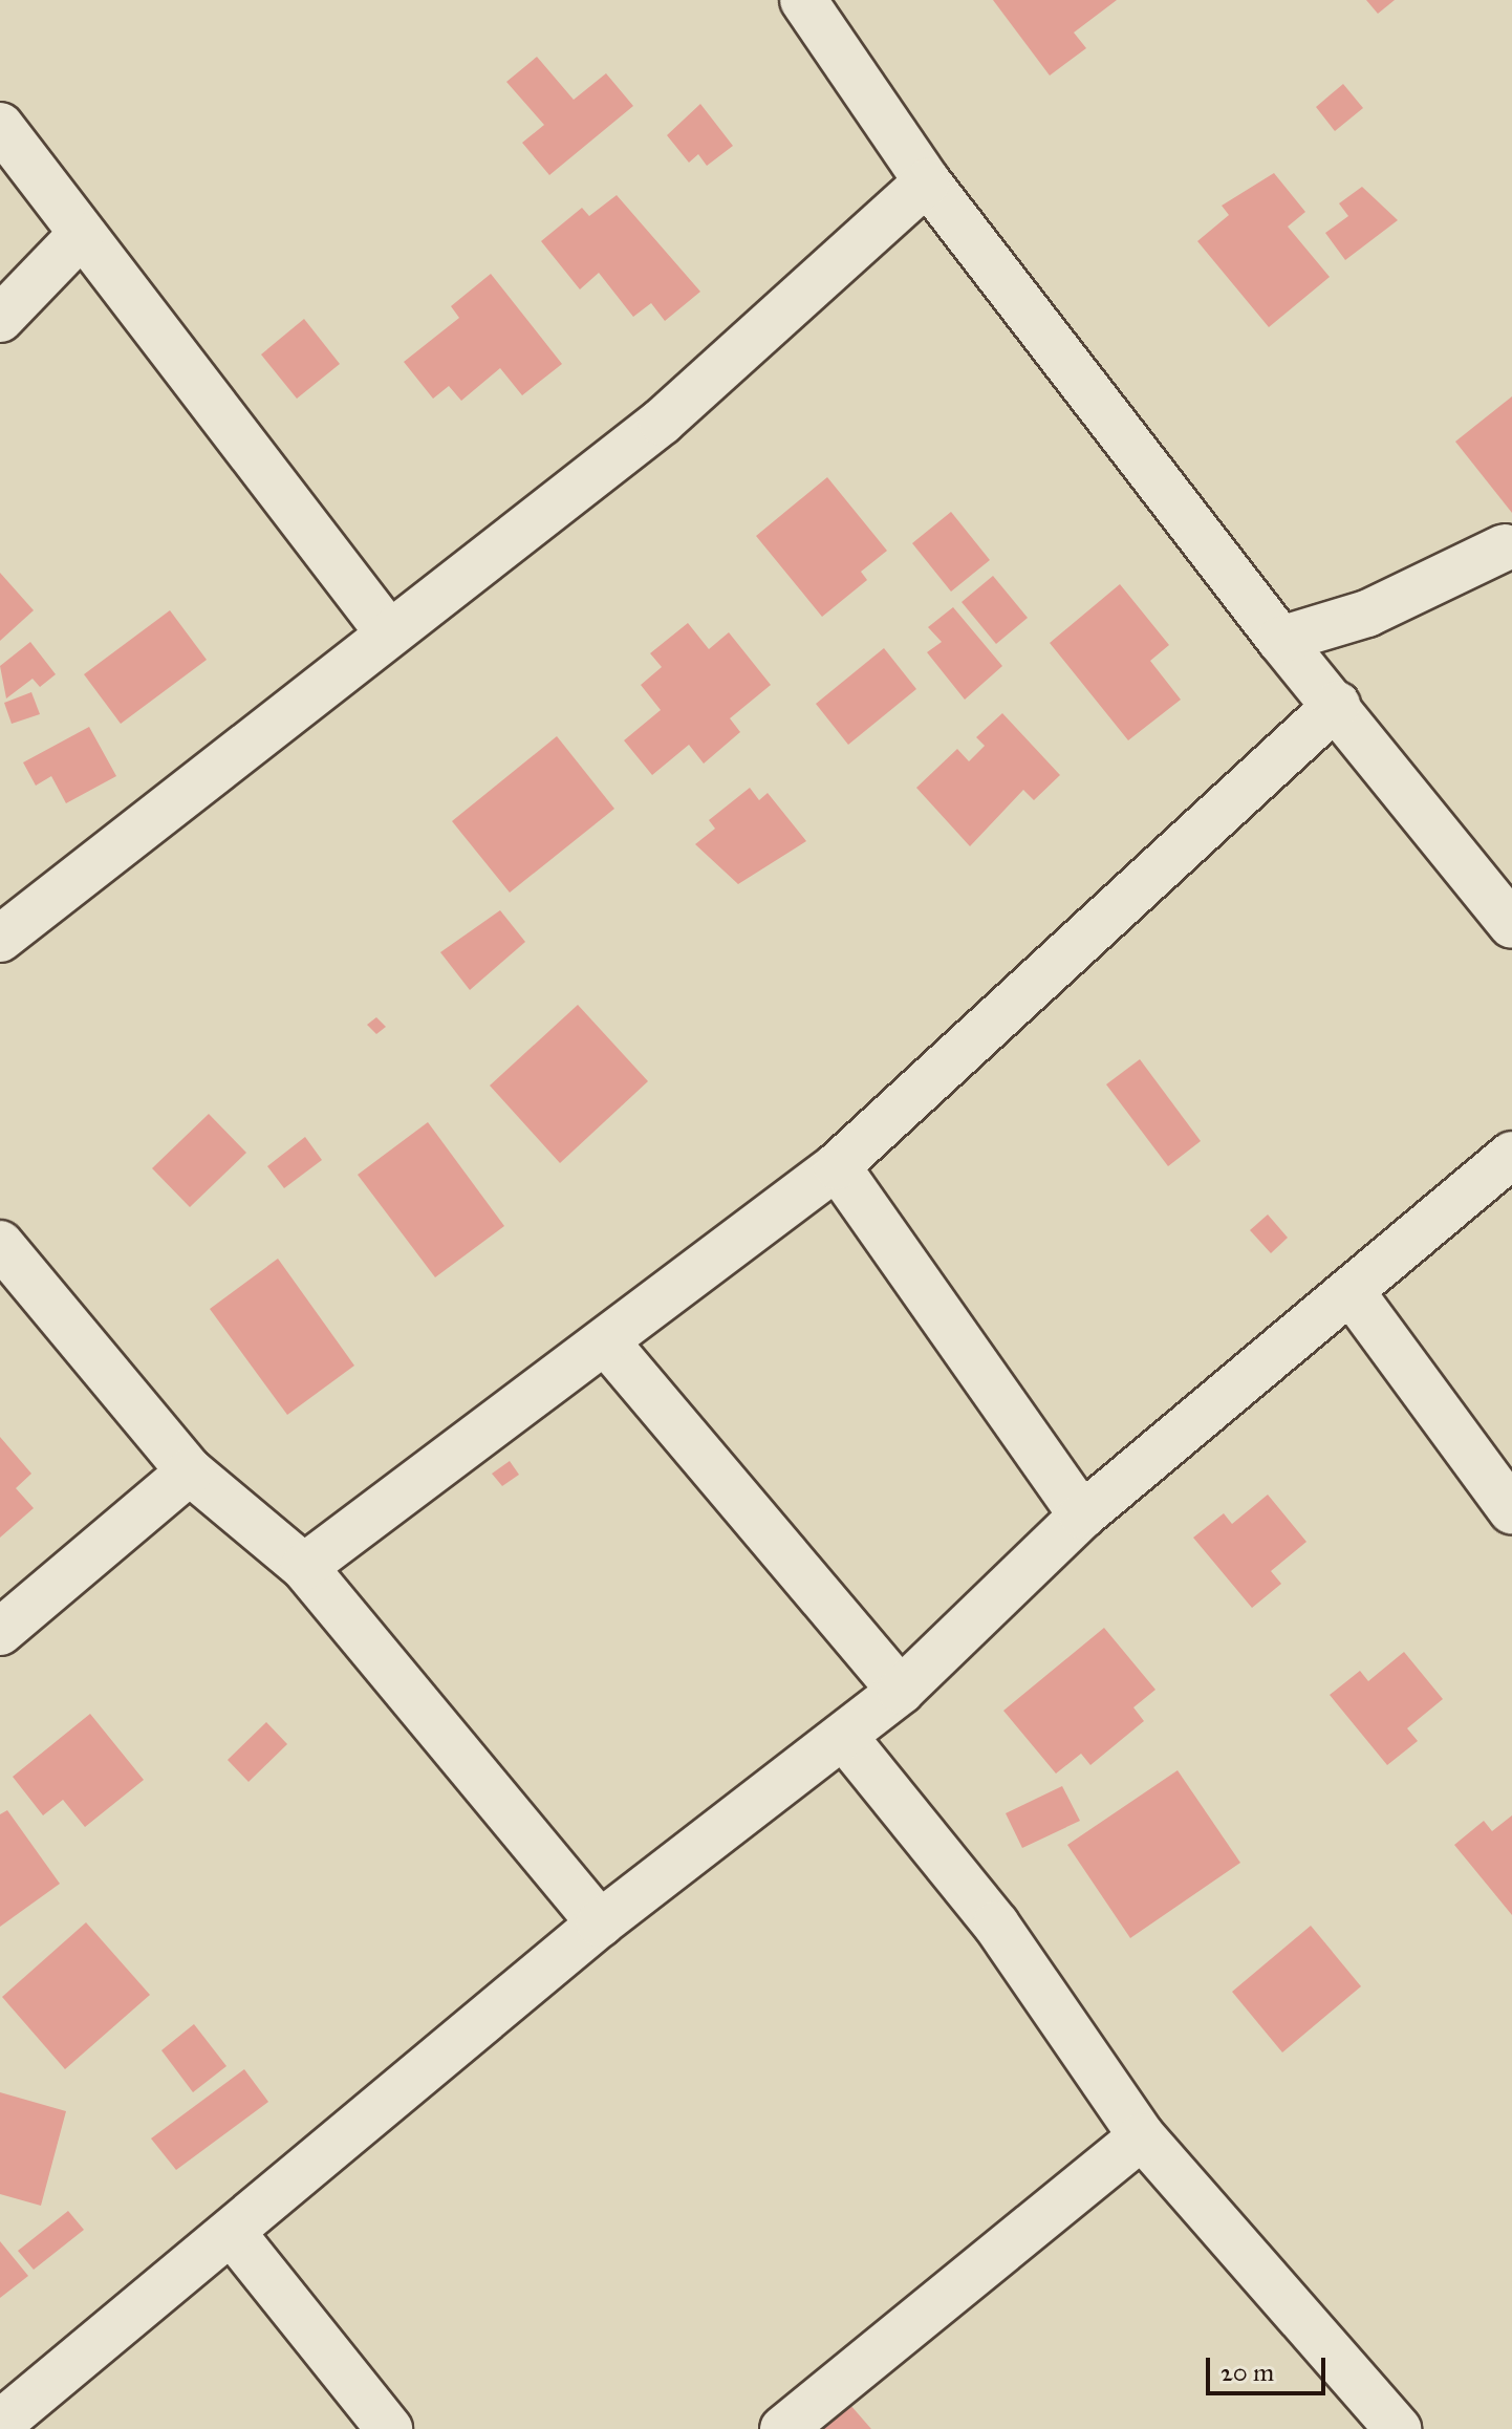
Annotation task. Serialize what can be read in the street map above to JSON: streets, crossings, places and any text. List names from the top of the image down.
{
  "scale_bar": "20 m"
}
